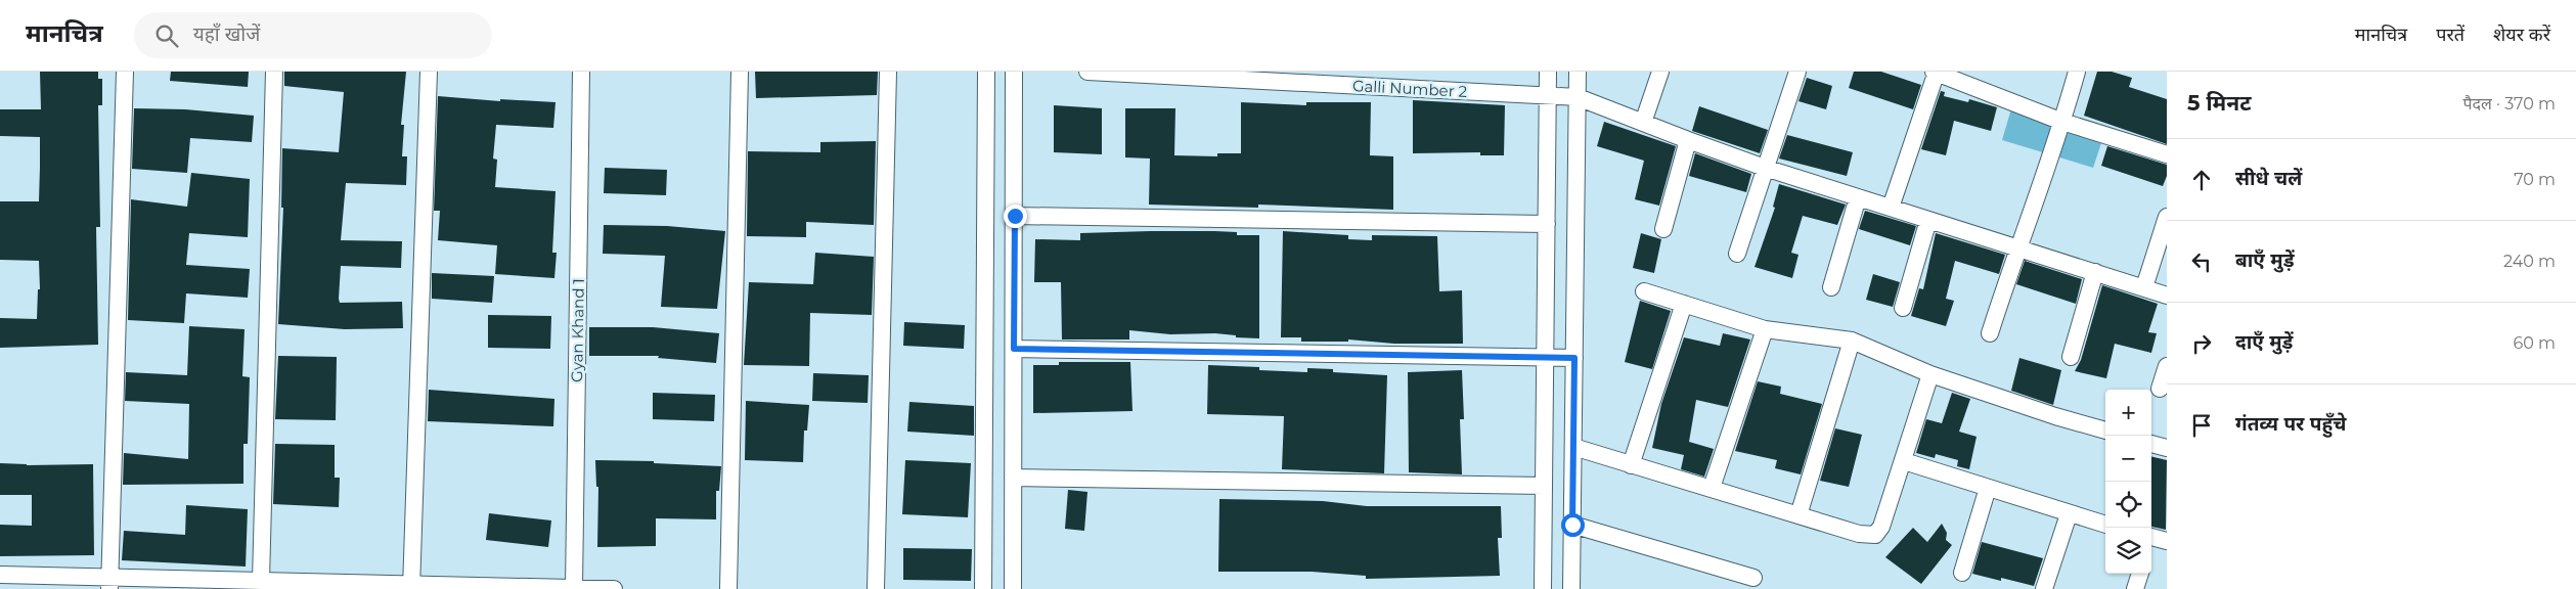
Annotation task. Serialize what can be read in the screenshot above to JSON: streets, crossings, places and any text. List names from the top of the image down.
{
  "streets": {
    "street": ["Galli Number 2", "Gyan Khand 1"]
  },
  "page": {
    "header": "मानचित्र",
    "search": "यहाँ खोजें",
    "nav": ["मानचित्र", "परतें", "शेयर करें"],
    "heading": ["5 मिनट", "पैदल · 370 m"],
    "list": [
      ["सीधे चलें", "70 m"],
      ["बाएँ मुड़ें", "240 m"],
      ["दाएँ मुड़ें", "60 m"],
      "गंतव्य पर पहुँचे"
    ],
    "map_buttons": ["+", "−"]
  }
}
